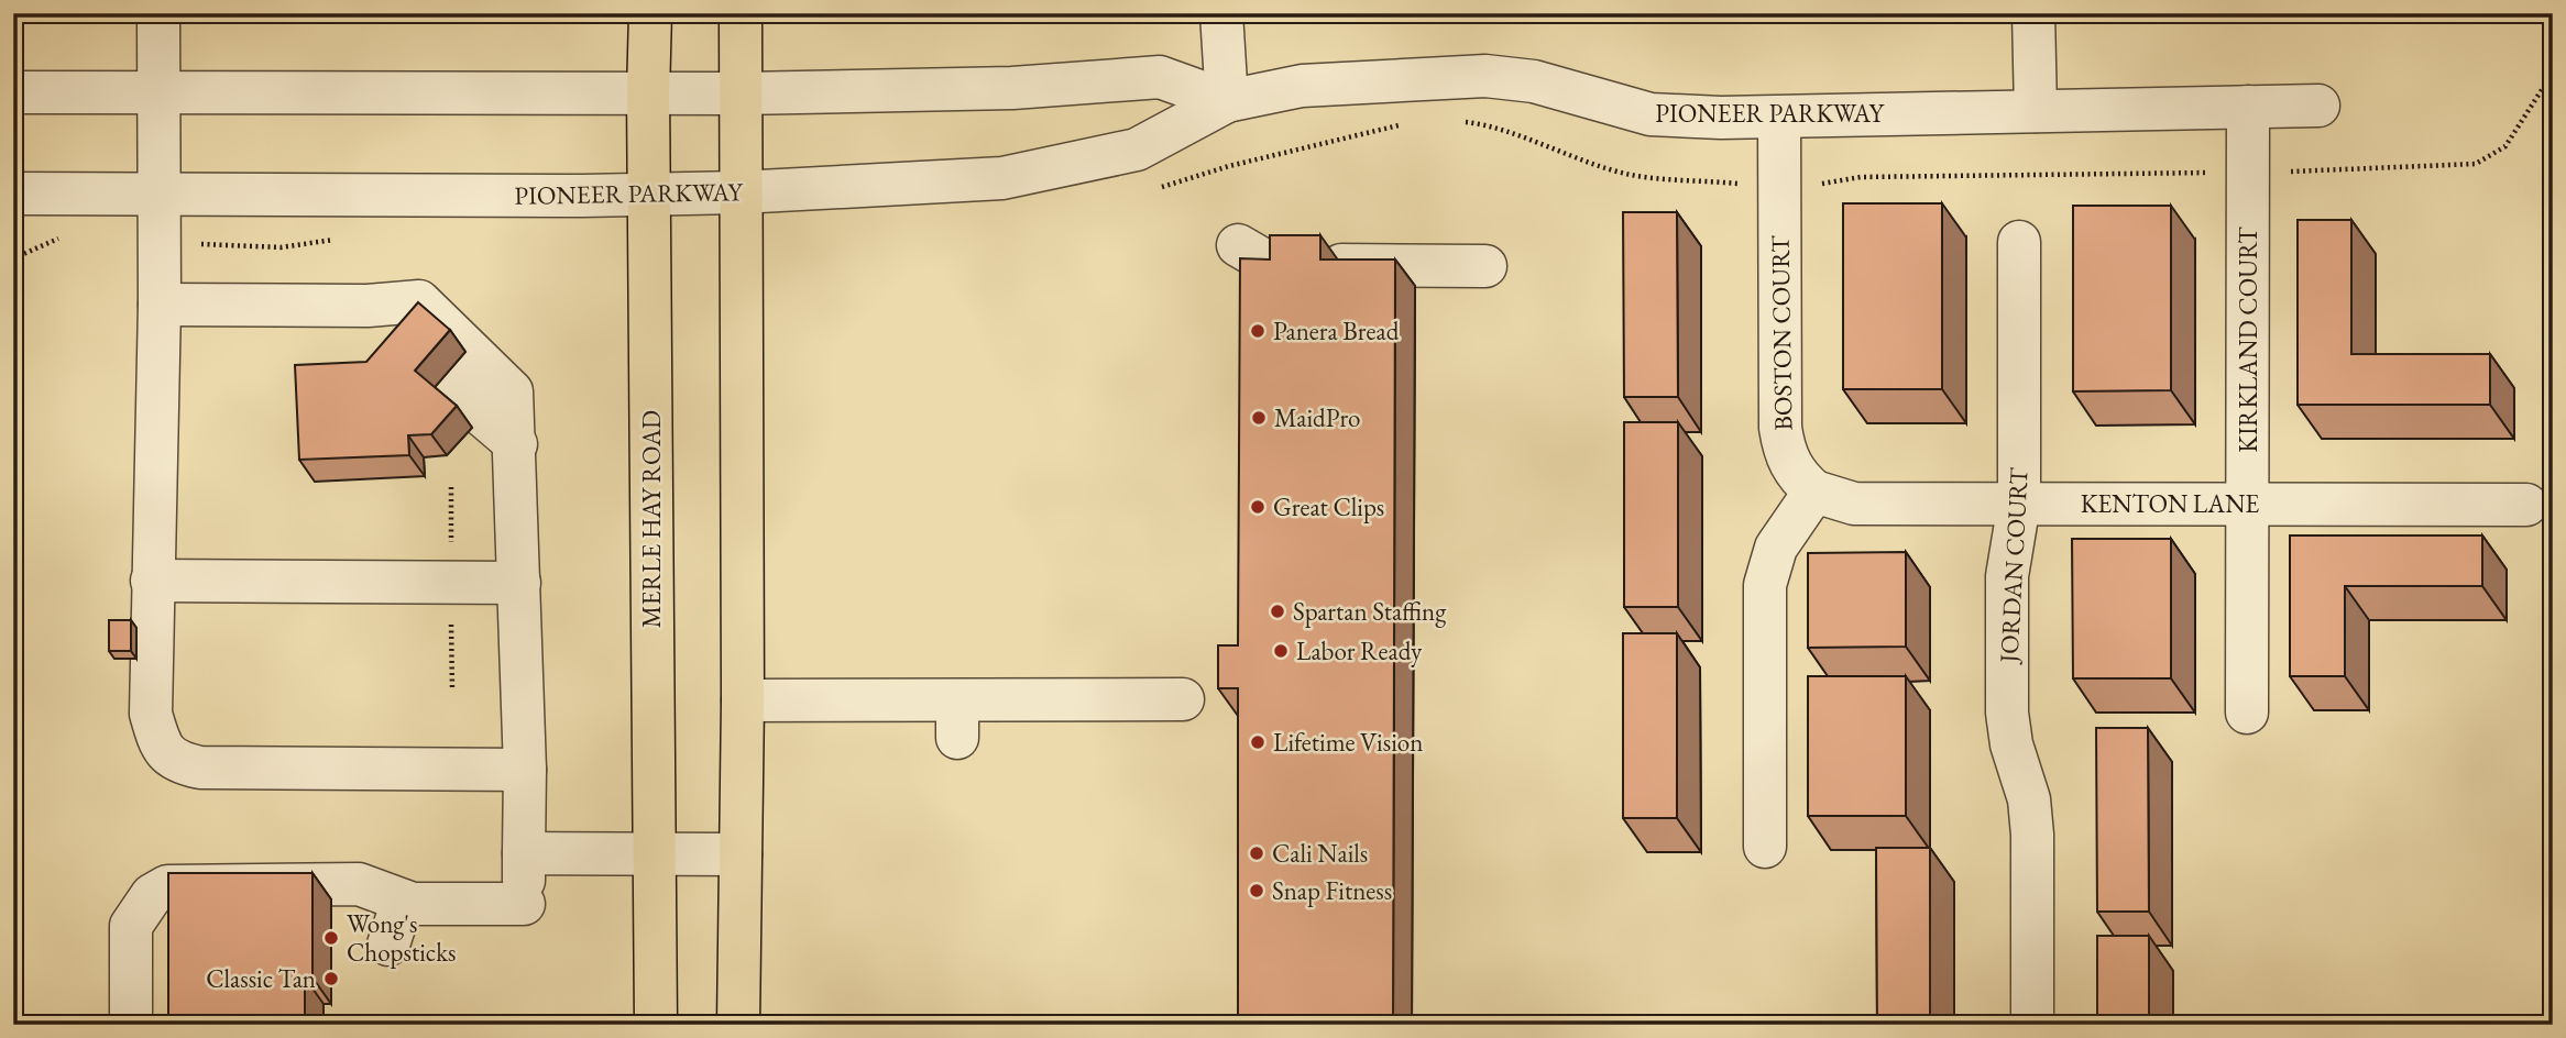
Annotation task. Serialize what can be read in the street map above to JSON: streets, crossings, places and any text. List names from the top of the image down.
{
  "streets": {
    "main road": ["MERLE HAY ROAD"],
    "street": [
      "PIONEER PARKWAY",
      "BOSTON COURT",
      "KIRKLAND COURT",
      "KENTON LANE",
      "JORDAN COURT"
    ]
  },
  "crossings": [
    ["PIONEER PARKWAY", "BOSTON COURT"],
    ["PIONEER PARKWAY", "KIRKLAND COURT"],
    ["PIONEER PARKWAY", "MERLE HAY ROAD"],
    ["BOSTON COURT", "KENTON LANE"],
    ["KIRKLAND COURT", "KENTON LANE"],
    ["KENTON LANE", "JORDAN COURT"]
  ],
  "places": [
    "Panera Bread",
    "MaidPro",
    "Great Clips",
    "Spartan Staffing",
    "Labor Ready",
    "Lifetime Vision",
    "Cali Nails",
    "Snap Fitness",
    "Wong's Chopsticks",
    "Classic Tan"
  ]
}
